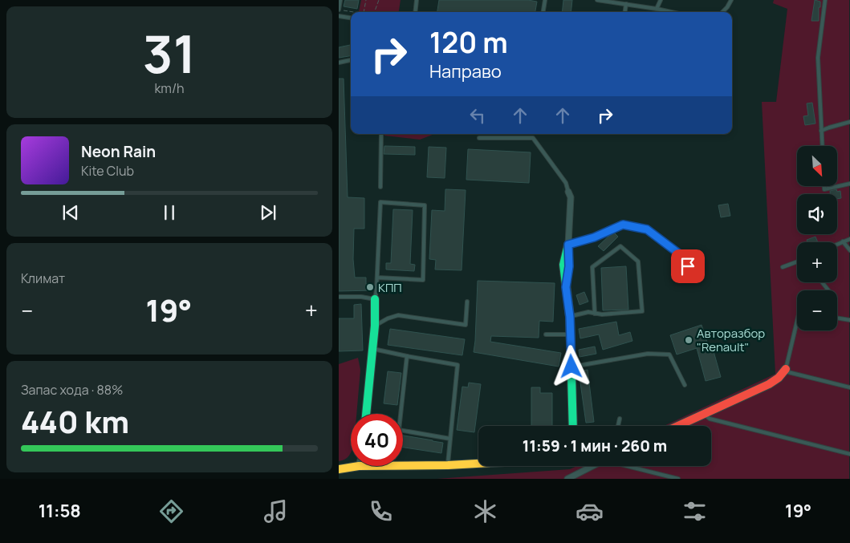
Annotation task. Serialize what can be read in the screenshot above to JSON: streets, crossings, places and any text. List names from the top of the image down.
{
  "places": ["КПП", "Авторазбор \"Renault\""],
  "north": "bottom right",
  "page": {
    "tile": [
      ["31", "km/h"],
      "Климат",
      ["Запас хода · 88%", "440 km"]
    ],
    "turn": ["120 m", "Направо"],
    "song": ["Neon Rain", "Kite Club"],
    "map_buttons": ["+", "−"],
    "heat": ["−", "19°", "+"],
    "limit": "40",
    "trip": "11:59 · 1 мин · 260 m",
    "tabs": ["11:58", "19°"]
  }
}
